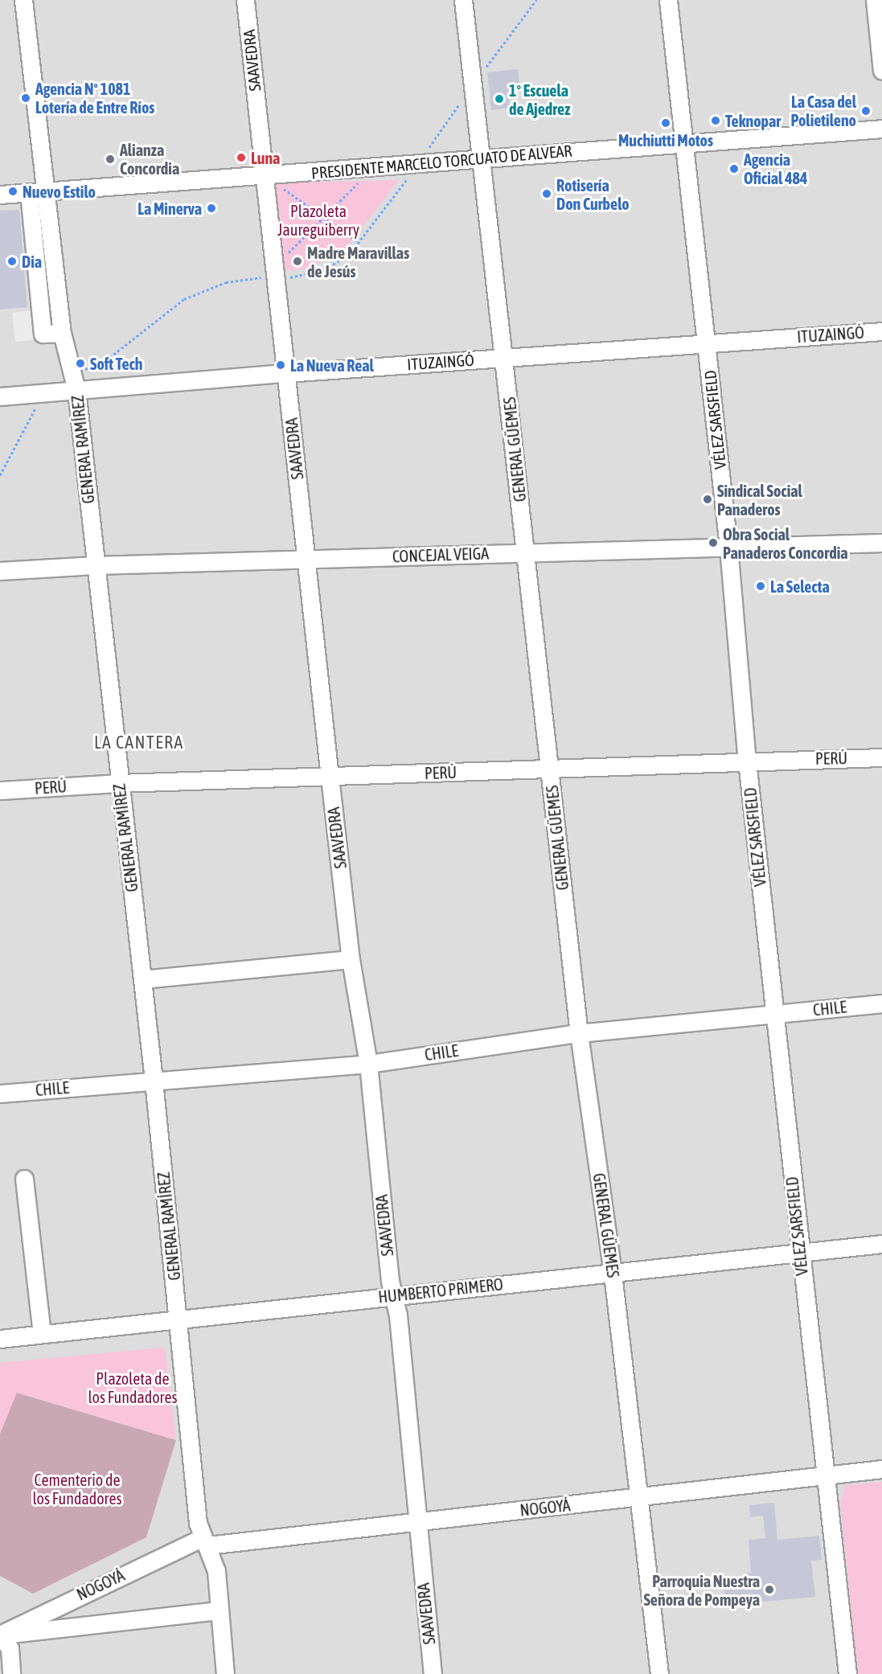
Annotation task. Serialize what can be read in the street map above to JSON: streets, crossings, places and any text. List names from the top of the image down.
{
  "streets": {
    "street": [
      "SAAVEDRA",
      "PRESIDENTE MARCELO TORCUATO DE ALVEAR",
      "ITUZAINGÓ",
      "VÉLEZ SARSFIELD",
      "GENERAL RAMÍREZ",
      "GENERAL GÜEMES",
      "CONCEJAL VEIGA",
      "PERÚ",
      "CHILE",
      "HUMBERTO PRIMERO",
      "NOGOYÁ"
    ]
  },
  "crossings": [
    ["SAAVEDRA", "PRESIDENTE MARCELO TORCUATO DE ALVEAR"],
    ["SAAVEDRA", "ITUZAINGÓ"],
    ["SAAVEDRA", "CONCEJAL VEIGA"],
    ["SAAVEDRA", "PERÚ"],
    ["SAAVEDRA", "CHILE"],
    ["SAAVEDRA", "HUMBERTO PRIMERO"],
    ["SAAVEDRA", "NOGOYÁ"],
    ["PRESIDENTE MARCELO TORCUATO DE ALVEAR", "VÉLEZ SARSFIELD"],
    ["PRESIDENTE MARCELO TORCUATO DE ALVEAR", "GENERAL RAMÍREZ"],
    ["PRESIDENTE MARCELO TORCUATO DE ALVEAR", "GENERAL GÜEMES"],
    ["ITUZAINGÓ", "VÉLEZ SARSFIELD"],
    ["ITUZAINGÓ", "GENERAL RAMÍREZ"],
    ["ITUZAINGÓ", "GENERAL GÜEMES"],
    ["VÉLEZ SARSFIELD", "CONCEJAL VEIGA"],
    ["VÉLEZ SARSFIELD", "PERÚ"],
    ["VÉLEZ SARSFIELD", "CHILE"],
    ["VÉLEZ SARSFIELD", "HUMBERTO PRIMERO"],
    ["VÉLEZ SARSFIELD", "NOGOYÁ"],
    ["GENERAL RAMÍREZ", "CONCEJAL VEIGA"],
    ["GENERAL RAMÍREZ", "PERÚ"],
    ["GENERAL RAMÍREZ", "CHILE"],
    ["GENERAL RAMÍREZ", "HUMBERTO PRIMERO"],
    ["GENERAL RAMÍREZ", "NOGOYÁ"],
    ["GENERAL GÜEMES", "CONCEJAL VEIGA"],
    ["GENERAL GÜEMES", "PERÚ"],
    ["GENERAL GÜEMES", "CHILE"],
    ["GENERAL GÜEMES", "HUMBERTO PRIMERO"],
    ["GENERAL GÜEMES", "NOGOYÁ"]
  ],
  "districts": ["LA CANTERA"],
  "parks": ["Plazoleta Jaureguiberry", "Plazoleta de los Fundadores", "Cementerio de los Fundadores"],
  "places": [
    "Agencia Nº 1081 Lotería de Entre Ríos",
    "1° Escuela de Ajedrez",
    "La Casa del Polietileno",
    "Teknopar",
    "Muchiutti Motos",
    "Luna",
    "Alianza Concordia",
    "Agencia Oficial 484",
    "Nuevo Estilo",
    "Rotisería Don Curbelo",
    "La Minerva",
    "Dia",
    "Madre Maravillas de Jesús",
    "Soft Tech",
    "La Nueva Real",
    "Sindical Social Panaderos",
    "Obra Social Panaderos Concordia",
    "La Selecta",
    "Parroquia Nuestra Señora de Pompeya"
  ]
}
